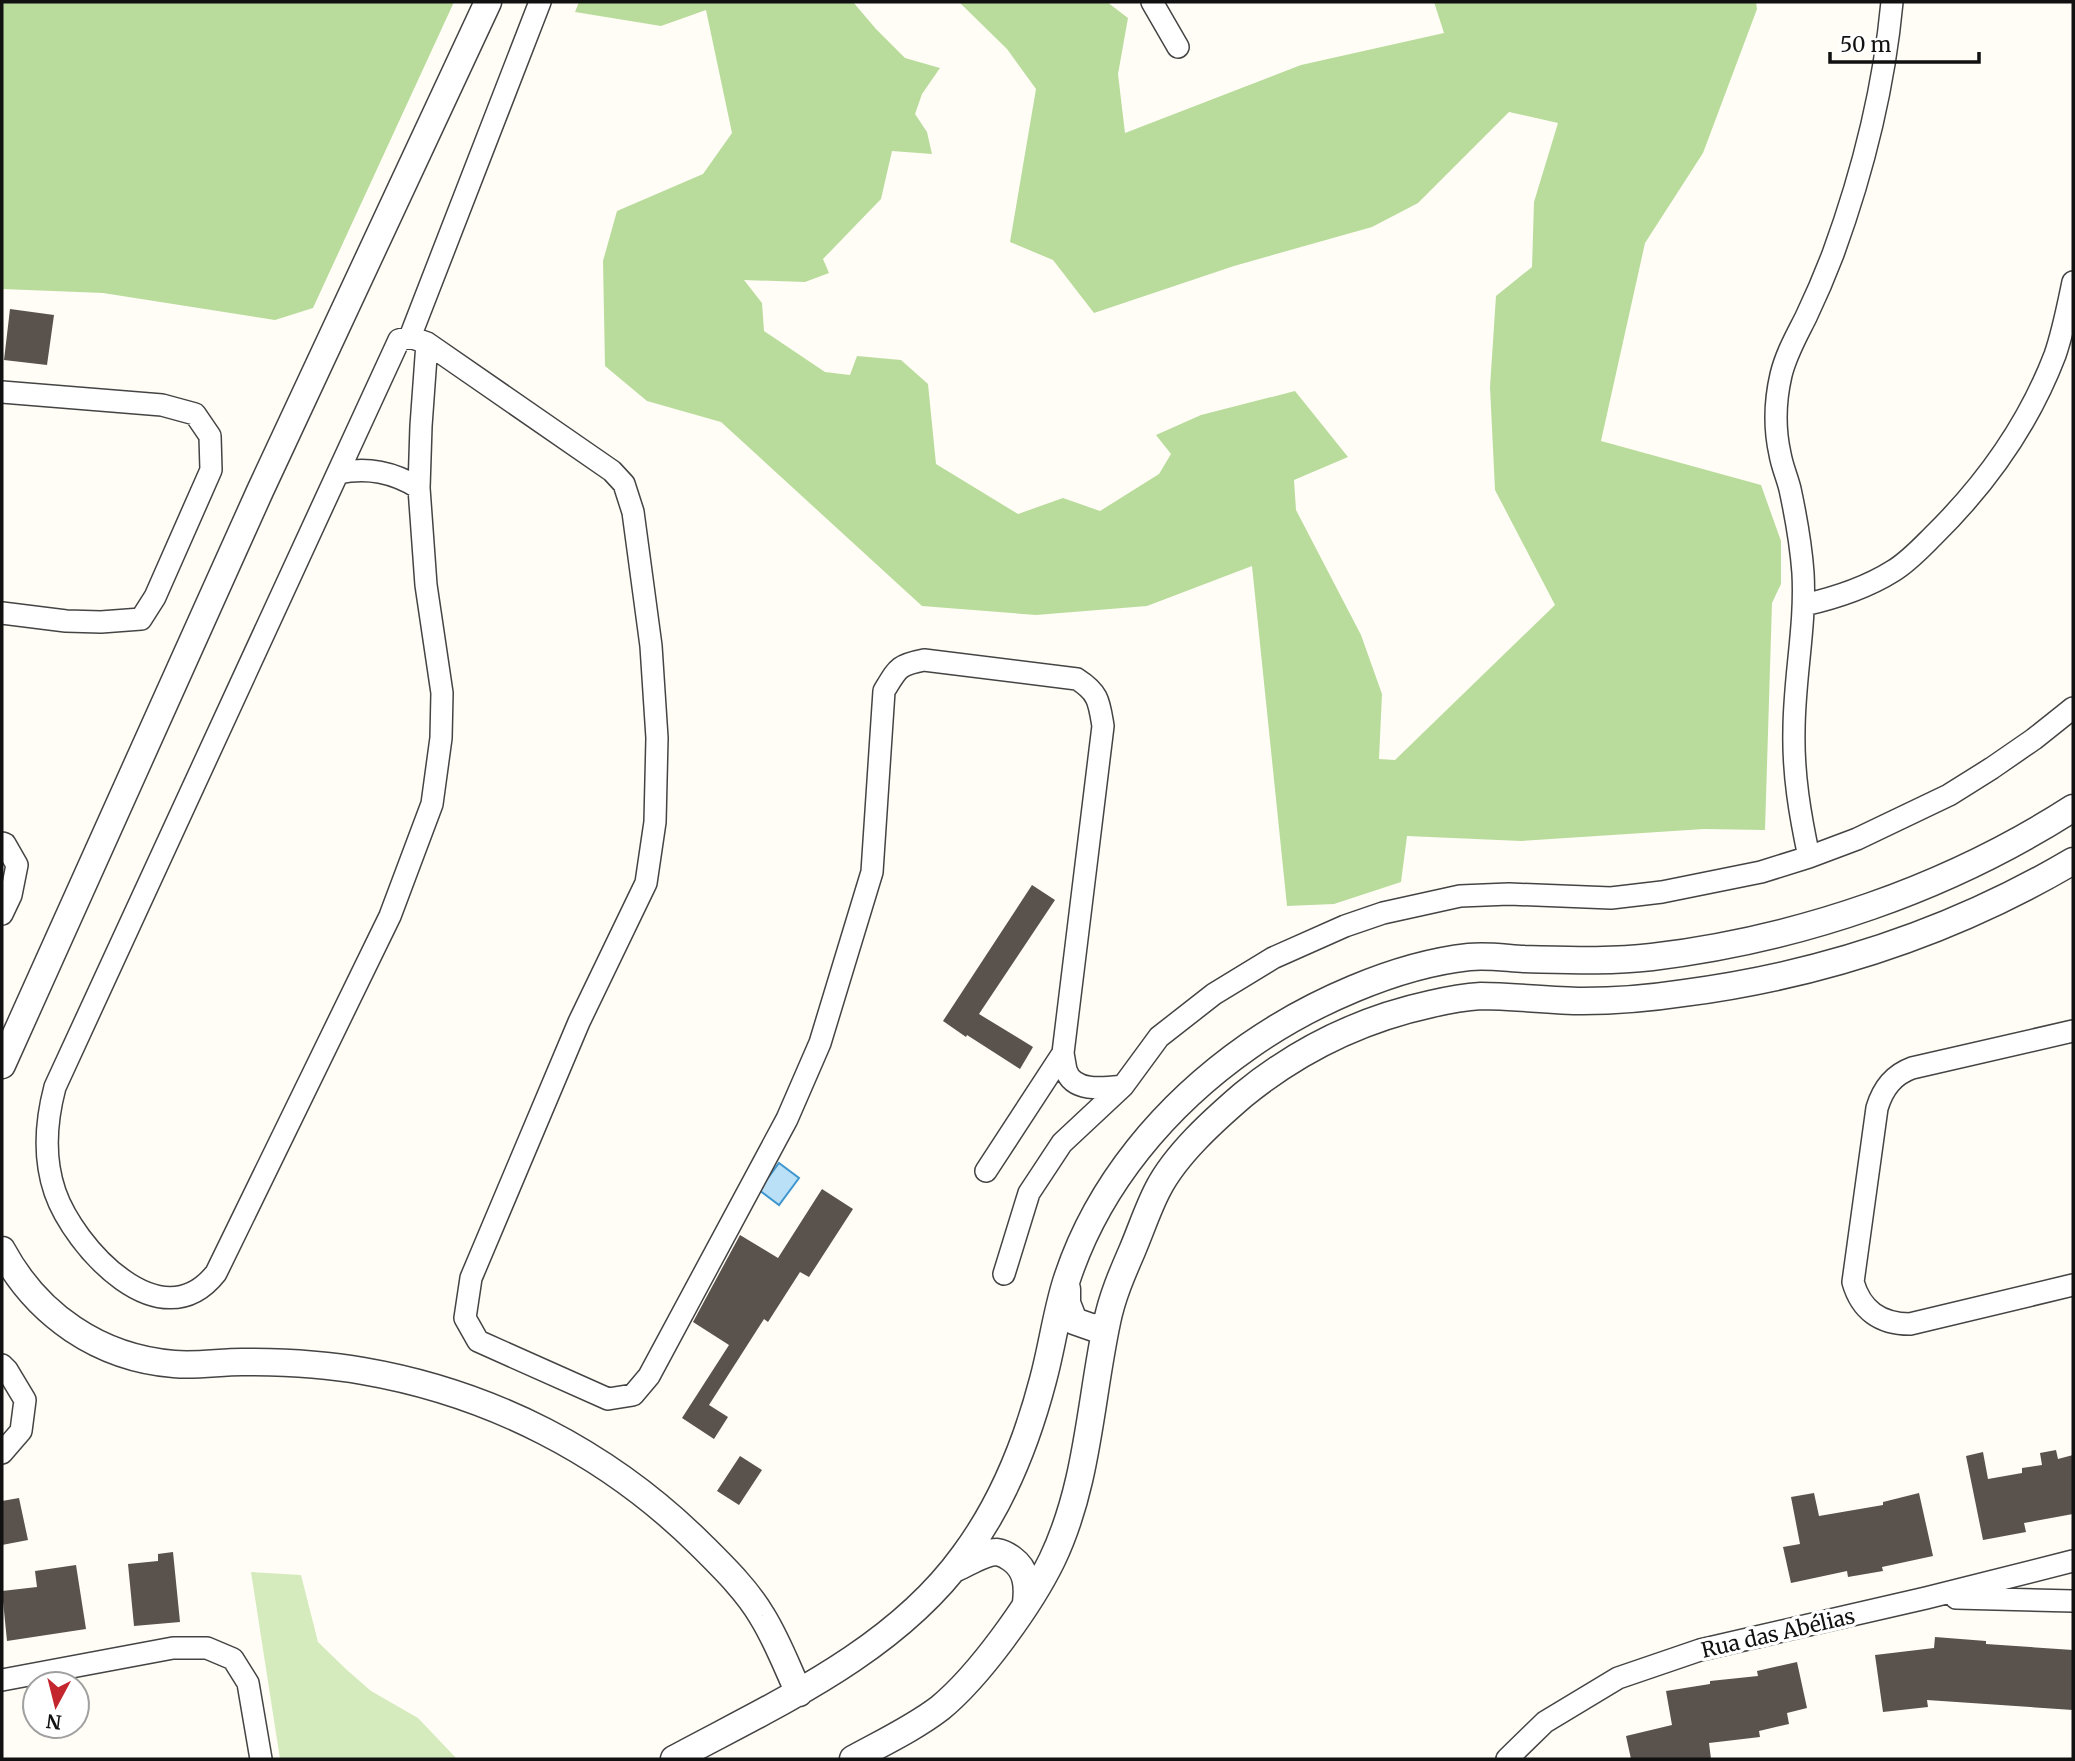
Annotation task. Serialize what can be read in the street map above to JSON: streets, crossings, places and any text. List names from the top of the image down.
{
  "streets": {
    "street": ["Rua das Abélias"]
  },
  "scale_bar": "50 m",
  "north": "bottom"
}
